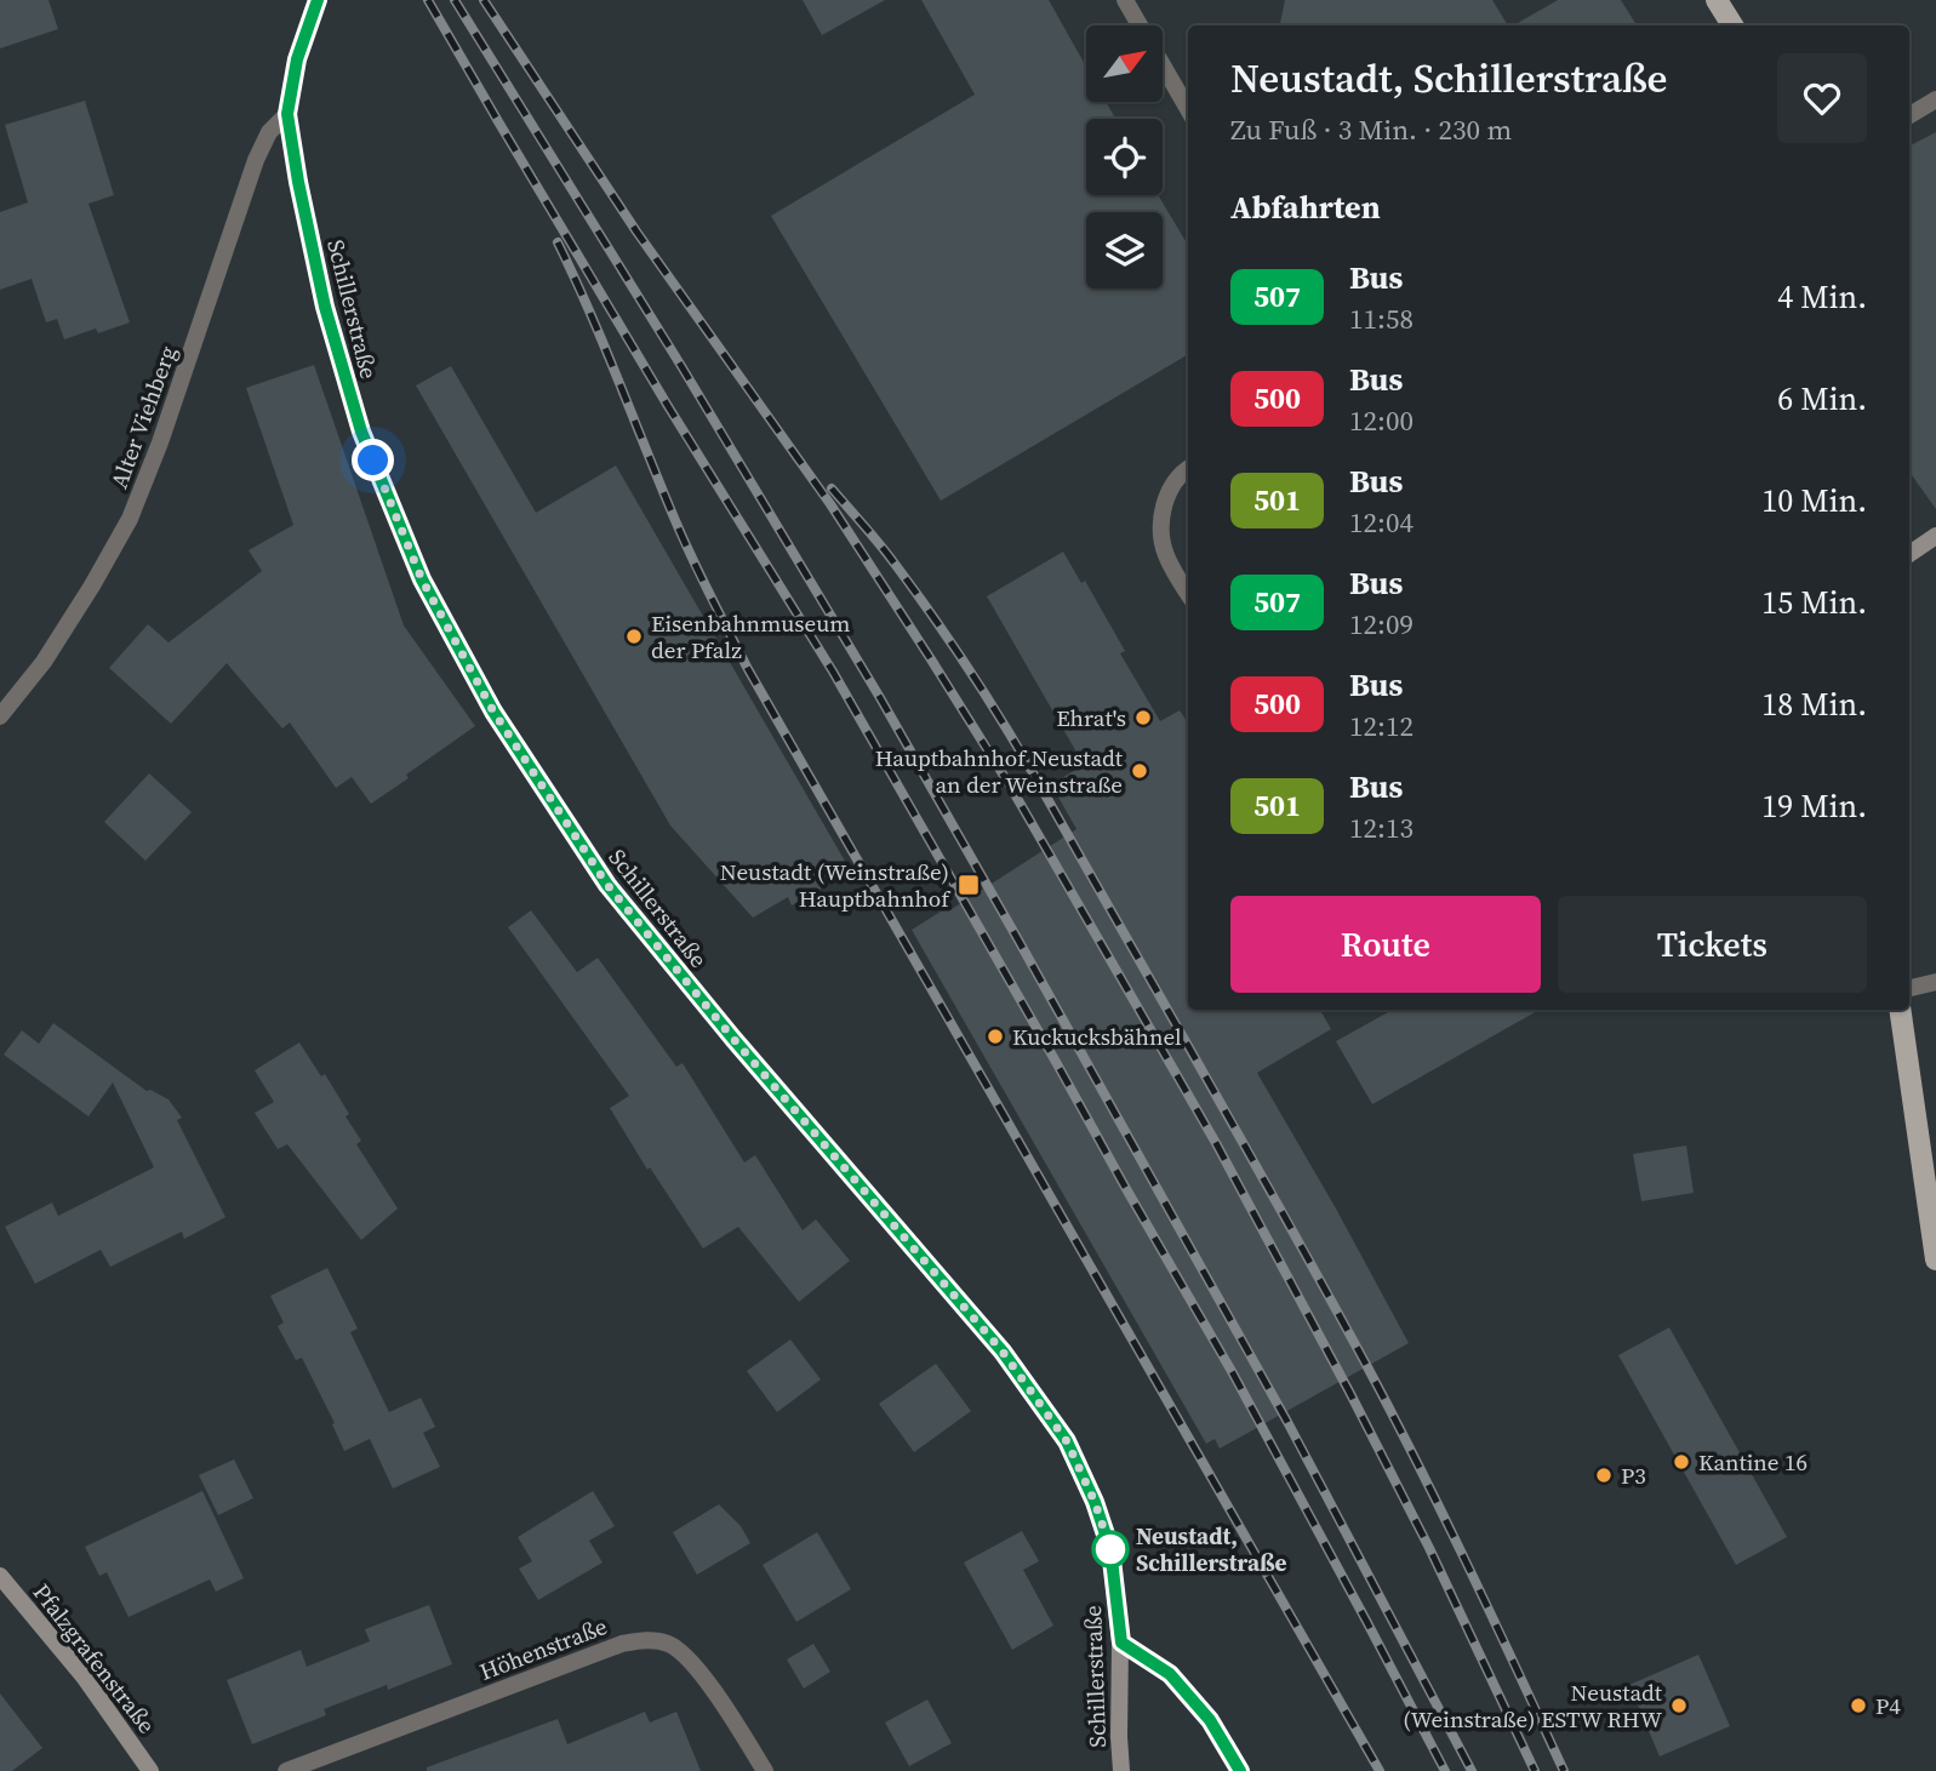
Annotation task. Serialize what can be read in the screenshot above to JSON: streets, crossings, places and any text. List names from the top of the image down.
{
  "streets": {
    "street": [
      "Schillerstraße",
      "Alter Viehberg",
      "Höhenstraße",
      "Pfalzgrafenstraße"
    ]
  },
  "crossings": [
    ["Schillerstraße", "Alter Viehberg"]
  ],
  "places": {
    "other": [
      "Eisenbahnmuseum der Pfalz",
      "Ehrat's",
      "Hauptbahnhof Neustadt an der Weinstraße",
      "Kuckucksbähnel",
      "Kantine 16",
      "P3",
      "Neustadt, Schillerstraße",
      "Neustadt (Weinstraße) ESTW RHW",
      "P4"
    ],
    "transit": ["Neustadt (Weinstraße) Hauptbahnhof"]
  },
  "lines": ["bus line 507"],
  "north": "top right",
  "page": {
    "heading": [
      ["Neustadt, Schillerstraße", "Zu Fuß · 3 Min. · 230 m"],
      "Abfahrten"
    ],
    "list": [
      {
        "mark": "507",
        "name": "Bus",
        "note": "11:58",
        "value": "4 Min."
      },
      {
        "mark": "500",
        "name": "Bus",
        "note": "12:00",
        "value": "6 Min."
      },
      {
        "mark": "501",
        "name": "Bus",
        "note": "12:04",
        "value": "10 Min."
      },
      {
        "mark": "507",
        "name": "Bus",
        "note": "12:09",
        "value": "15 Min."
      },
      {
        "mark": "500",
        "name": "Bus",
        "note": "12:12",
        "value": "18 Min."
      },
      {
        "mark": "501",
        "name": "Bus",
        "note": "12:13",
        "value": "19 Min."
      }
    ],
    "buttons": ["Route", "Tickets"]
  }
}
